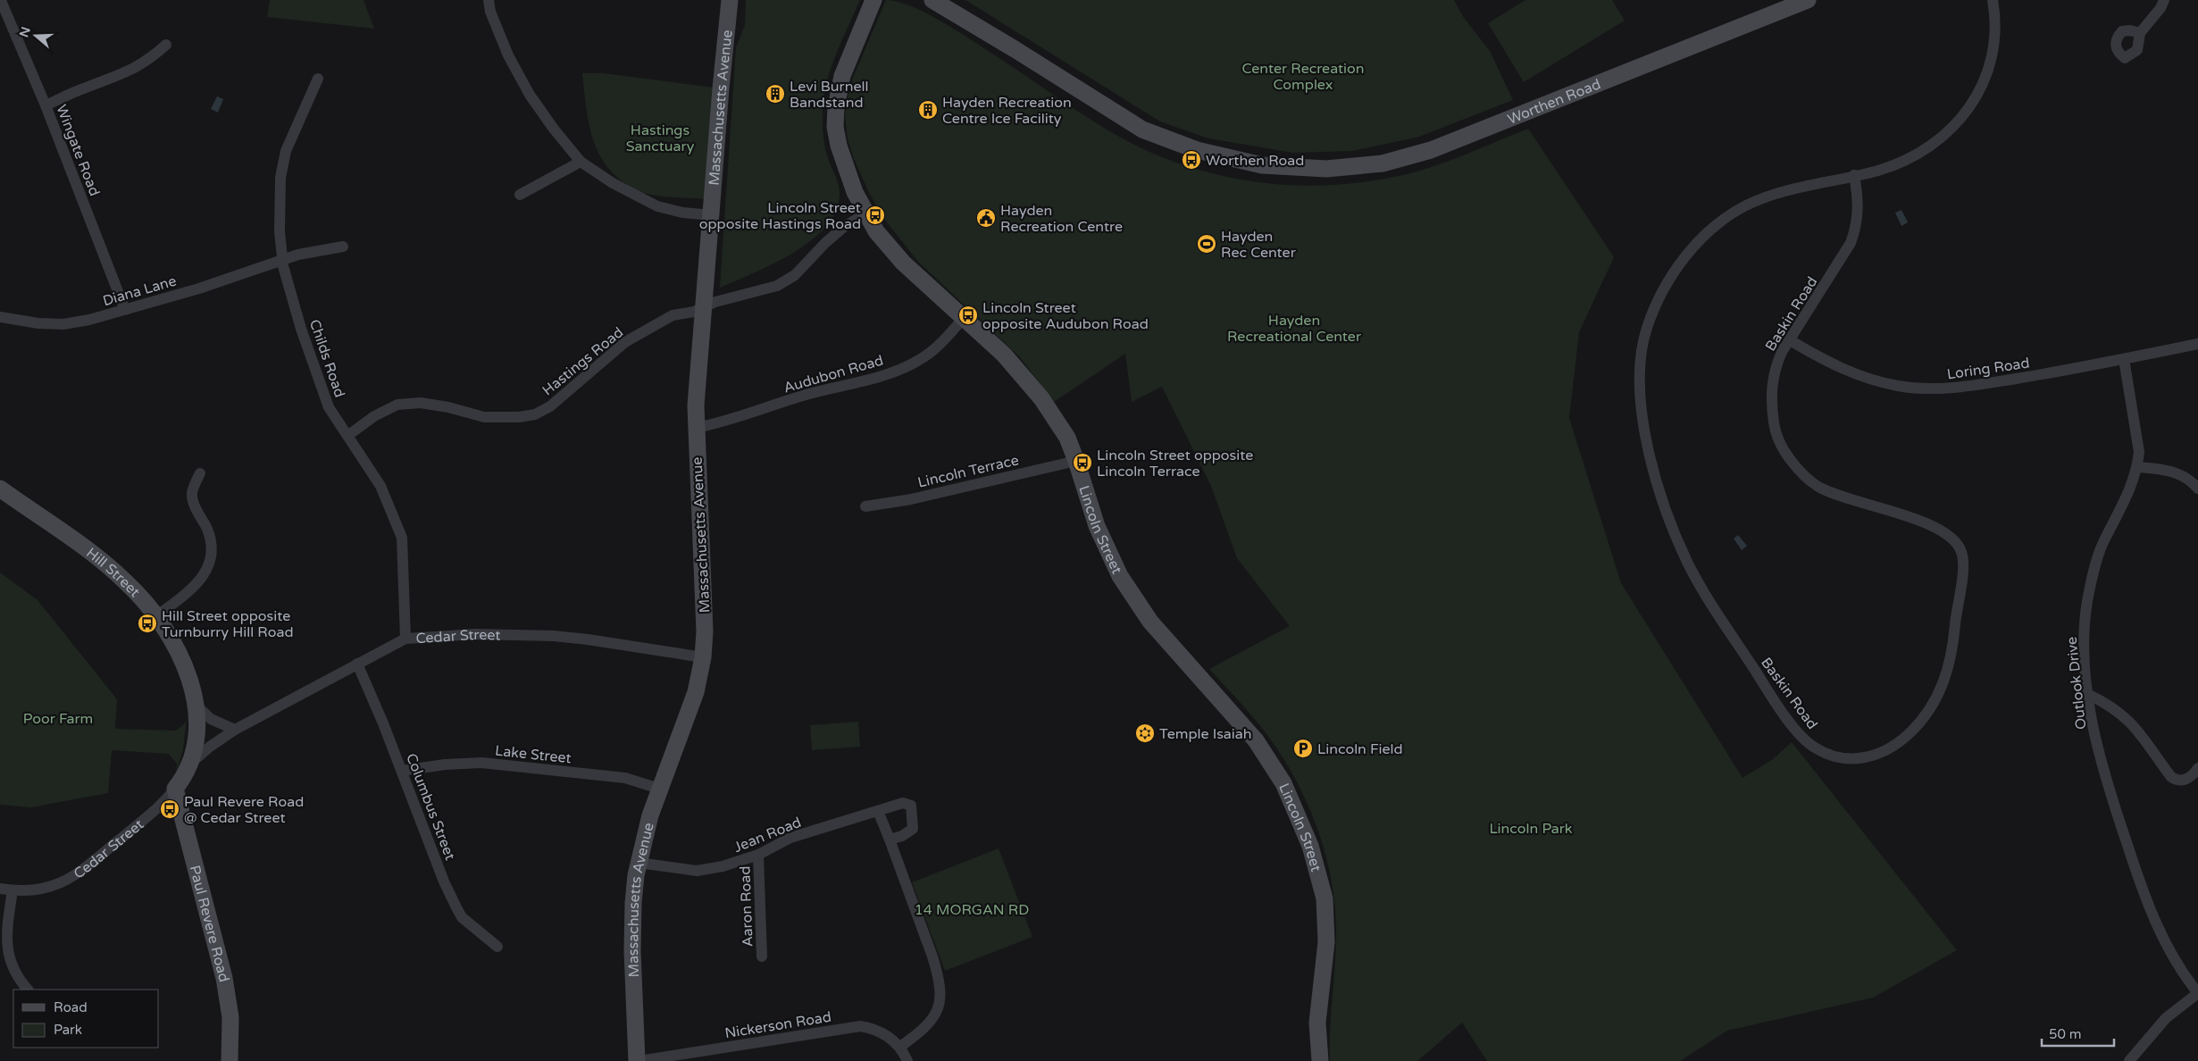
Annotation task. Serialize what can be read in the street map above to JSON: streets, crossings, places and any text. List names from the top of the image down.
{
  "streets": {
    "main road": [
      "Worthen Road",
      "Massachusetts Avenue",
      "Lincoln Street",
      "Hill Street",
      "Cedar Street",
      "Paul Revere Road"
    ],
    "street": [
      "Wingate Road",
      "Diana Lane",
      "Baskin Road",
      "Childs Road",
      "Hastings Road",
      "Loring Road",
      "Audubon Road",
      "Lincoln Terrace",
      "Outlook Drive",
      "Lake Street",
      "Columbus Street",
      "Jean Road",
      "Aaron Road",
      "Nickerson Road"
    ]
  },
  "crossings": [
    ["Massachusetts Avenue", "Hastings Road"],
    ["Massachusetts Avenue", "Audubon Road"],
    ["Massachusetts Avenue", "Cedar Street"],
    ["Massachusetts Avenue", "Lake Street"],
    ["Massachusetts Avenue", "Jean Road"],
    ["Massachusetts Avenue", "Nickerson Road"],
    ["Wingate Road", "Diana Lane"],
    ["Diana Lane", "Childs Road"],
    ["Baskin Road", "Loring Road"],
    ["Childs Road", "Hastings Road"],
    ["Childs Road", "Cedar Street"],
    ["Hastings Road", "Lincoln Street"],
    ["Loring Road", "Outlook Drive"],
    ["Audubon Road", "Lincoln Street"],
    ["Lincoln Terrace", "Lincoln Street"],
    ["Hill Street", "Cedar Street"],
    ["Cedar Street", "Columbus Street"],
    ["Cedar Street", "Paul Revere Road"],
    ["Lake Street", "Columbus Street"],
    ["Jean Road", "Aaron Road"]
  ],
  "parks": [
    "Center Recreation Complex",
    "Hastings Sanctuary",
    "Hayden Recreational Center",
    "Poor Farm",
    "Lincoln Park",
    "14 MORGAN RD"
  ],
  "places": {
    "building": ["Levi Burnell Bandstand", "Hayden Recreation Centre Ice Facility"],
    "bus stop": [
      "Worthen Road",
      "Lincoln Street opposite Hastings Road",
      "Lincoln Street opposite Audubon Road",
      "Lincoln Street opposite Lincoln Terrace",
      "Hill Street opposite Turnburry Hill Road",
      "Paul Revere Road @ Cedar Street"
    ],
    "public building": ["Hayden Recreation Centre"],
    "sports": ["Hayden Rec Center"],
    "synagogue": ["Temple Isaiah"],
    "parking": ["Lincoln Field"]
  },
  "legend": ["Road", "Park"],
  "scale_bar": "50 m",
  "north": "left"
}
